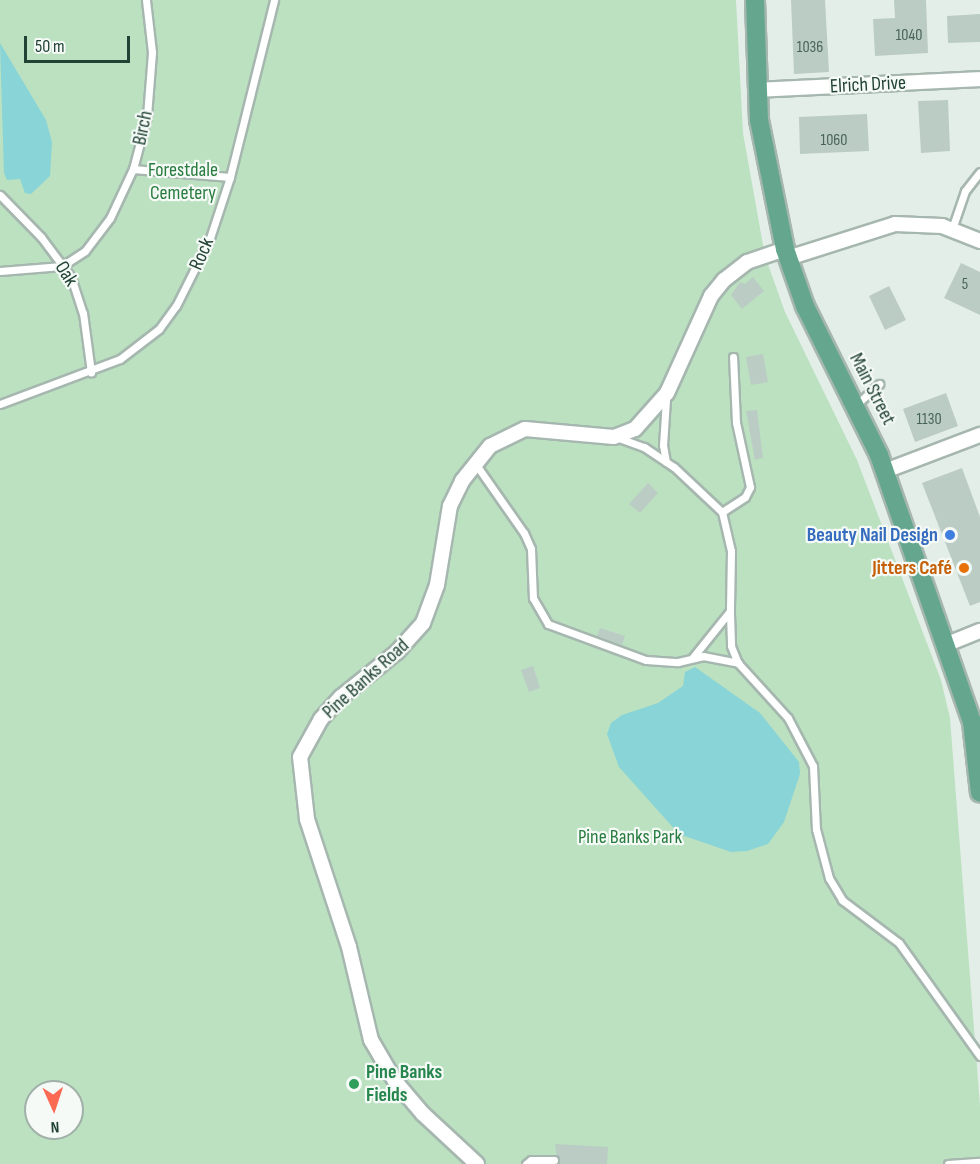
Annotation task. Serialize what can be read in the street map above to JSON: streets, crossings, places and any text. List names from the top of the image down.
{
  "streets": {
    "main road": ["Main Street"],
    "street": ["Elrich Drive", "Pine Banks Road"],
    "lane": ["Birch", "Rock", "Oak"]
  },
  "crossings": [
    ["Elrich Drive", "Main Street"],
    ["Birch", "Oak"],
    ["Rock", "Oak"]
  ],
  "parks": ["Forestdale Cemetery", "Pine Banks Park"],
  "places": ["Beauty Nail Design", "Jitters Café", "Pine Banks Fields"],
  "house_numbers": [
    "1040",
    "1036",
    "1060",
    "5",
    "1130"
  ],
  "scale_bar": "50 m",
  "north": "bottom"
}
